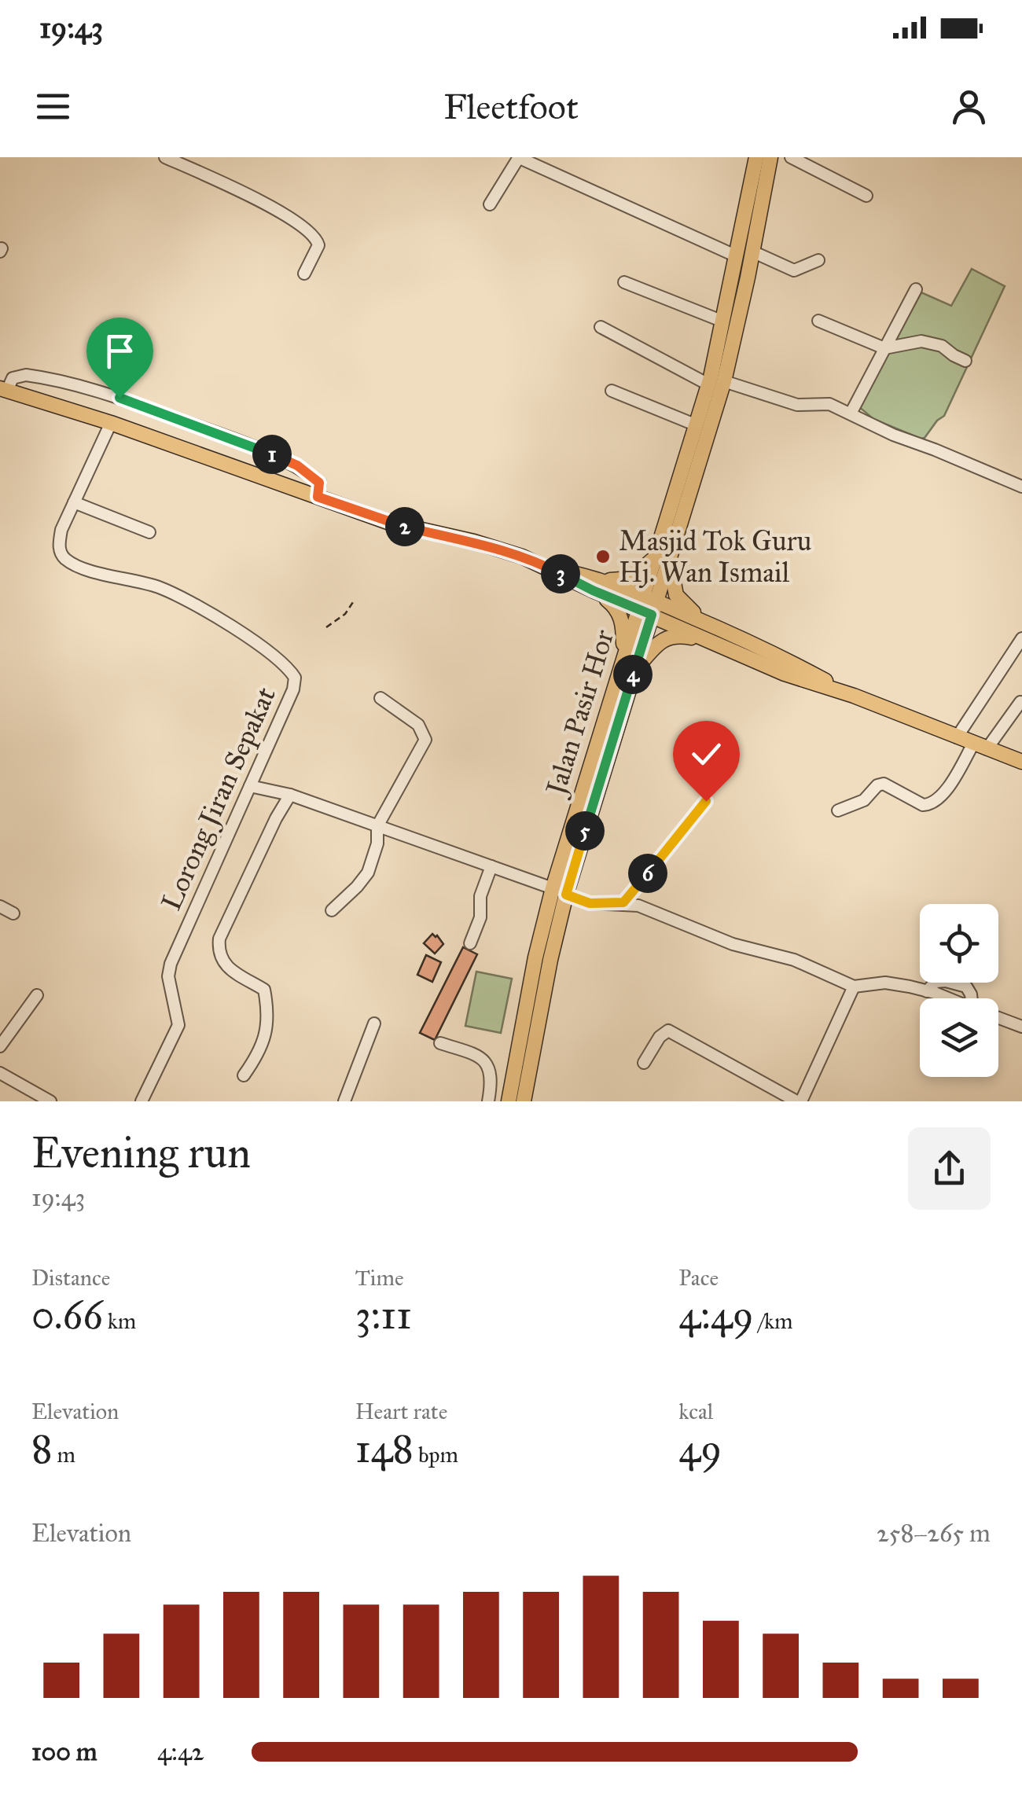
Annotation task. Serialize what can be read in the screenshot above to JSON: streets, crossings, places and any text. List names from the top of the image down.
{
  "streets": {
    "main road": ["Jalan Pasir Hor"],
    "street": ["Lorong Jiran Sepakat"]
  },
  "places": ["Masjid Tok Guru Hj. Wan Ismail"],
  "page": {
    "status": "19:43",
    "header": "Fleetfoot",
    "pins": [
      "1",
      "2",
      "3",
      "4",
      "5",
      "6"
    ],
    "heading": ["Evening run", "19:43"],
    "stats": [
      ["Distance", "0.66 km"],
      ["Time", "3:11"],
      ["Pace", "4:49 /km"],
      ["Elevation", "8 m"],
      ["Heart rate", "148 bpm"],
      ["kcal", "49"]
    ],
    "chart": ["Elevation", "258–265 m"],
    "list": [
      {
        "name": "100 m",
        "note": "4:42"
      }
    ]
  }
}
